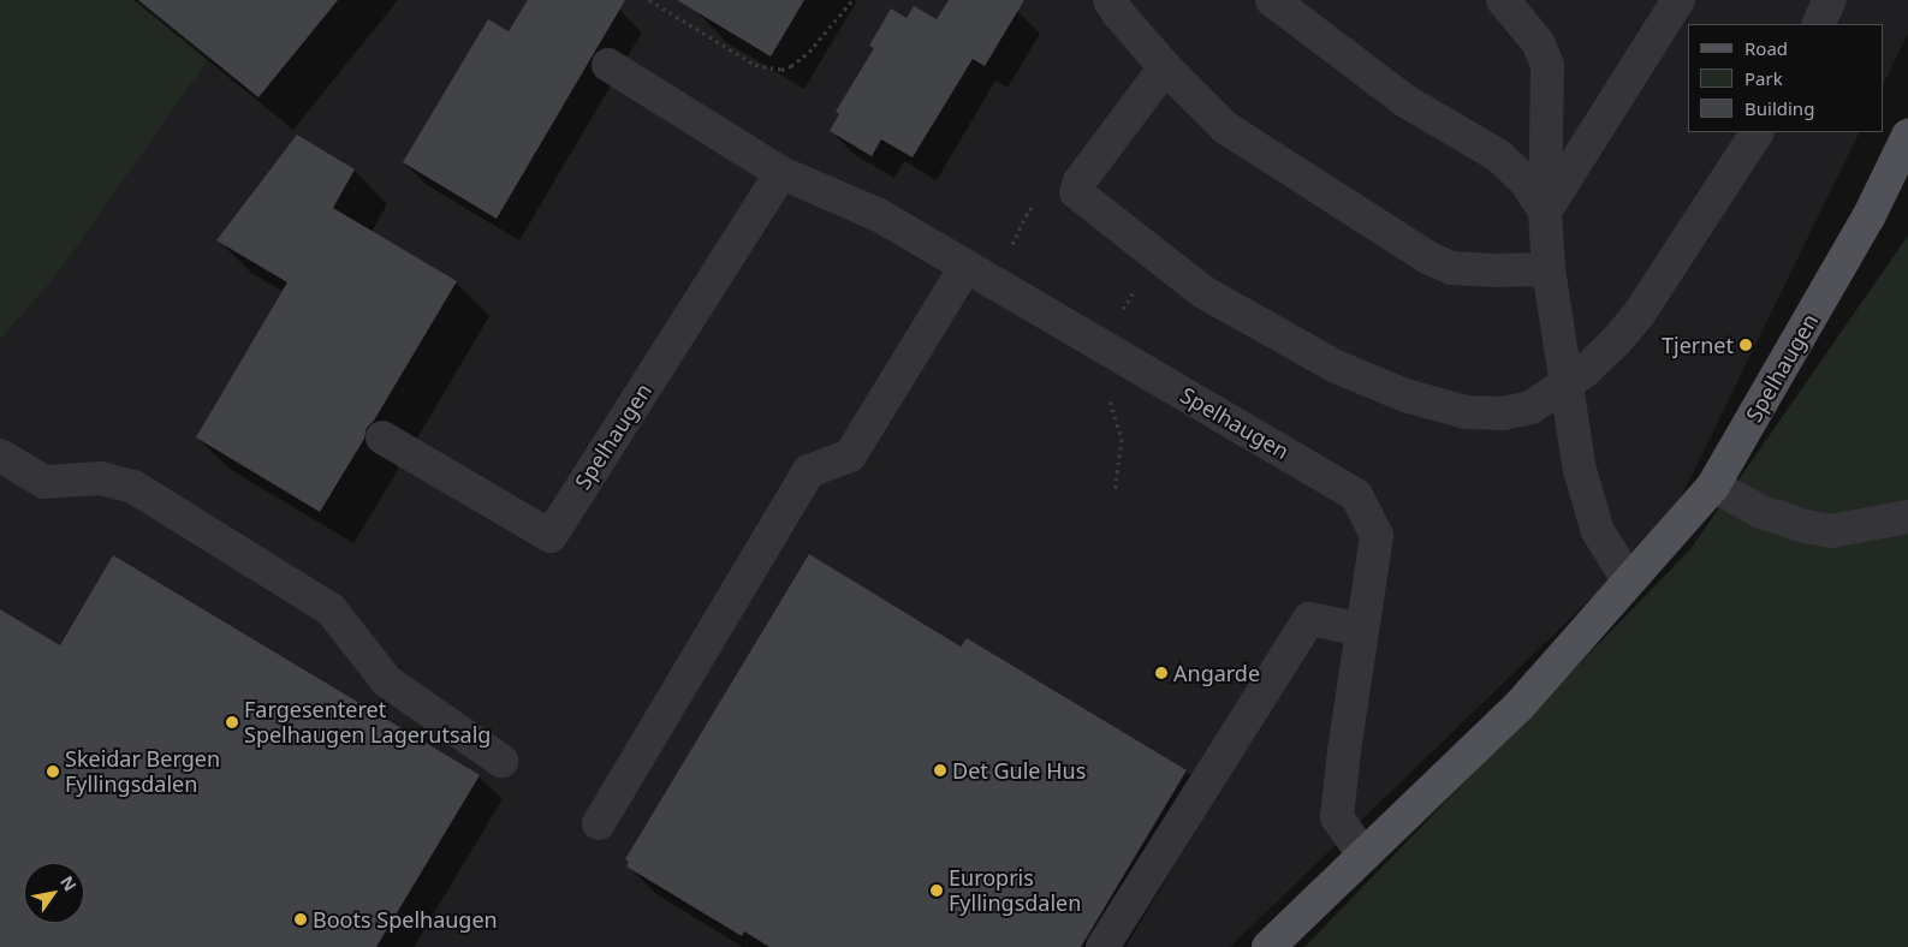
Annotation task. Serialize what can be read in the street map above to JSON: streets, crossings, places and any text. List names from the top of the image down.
{
  "streets": {
    "main road": ["Spelhaugen"]
  },
  "places": [
    "Tjernet",
    "Angarde",
    "Fargesenteret Spelhaugen Lagerutsalg",
    "Det Gule Hus",
    "Skeidar Bergen Fyllingsdalen",
    "Europris Fyllingsdalen",
    "Boots Spelhaugen"
  ],
  "legend": ["Road", "Park", "Building"],
  "north": "top right"
}
